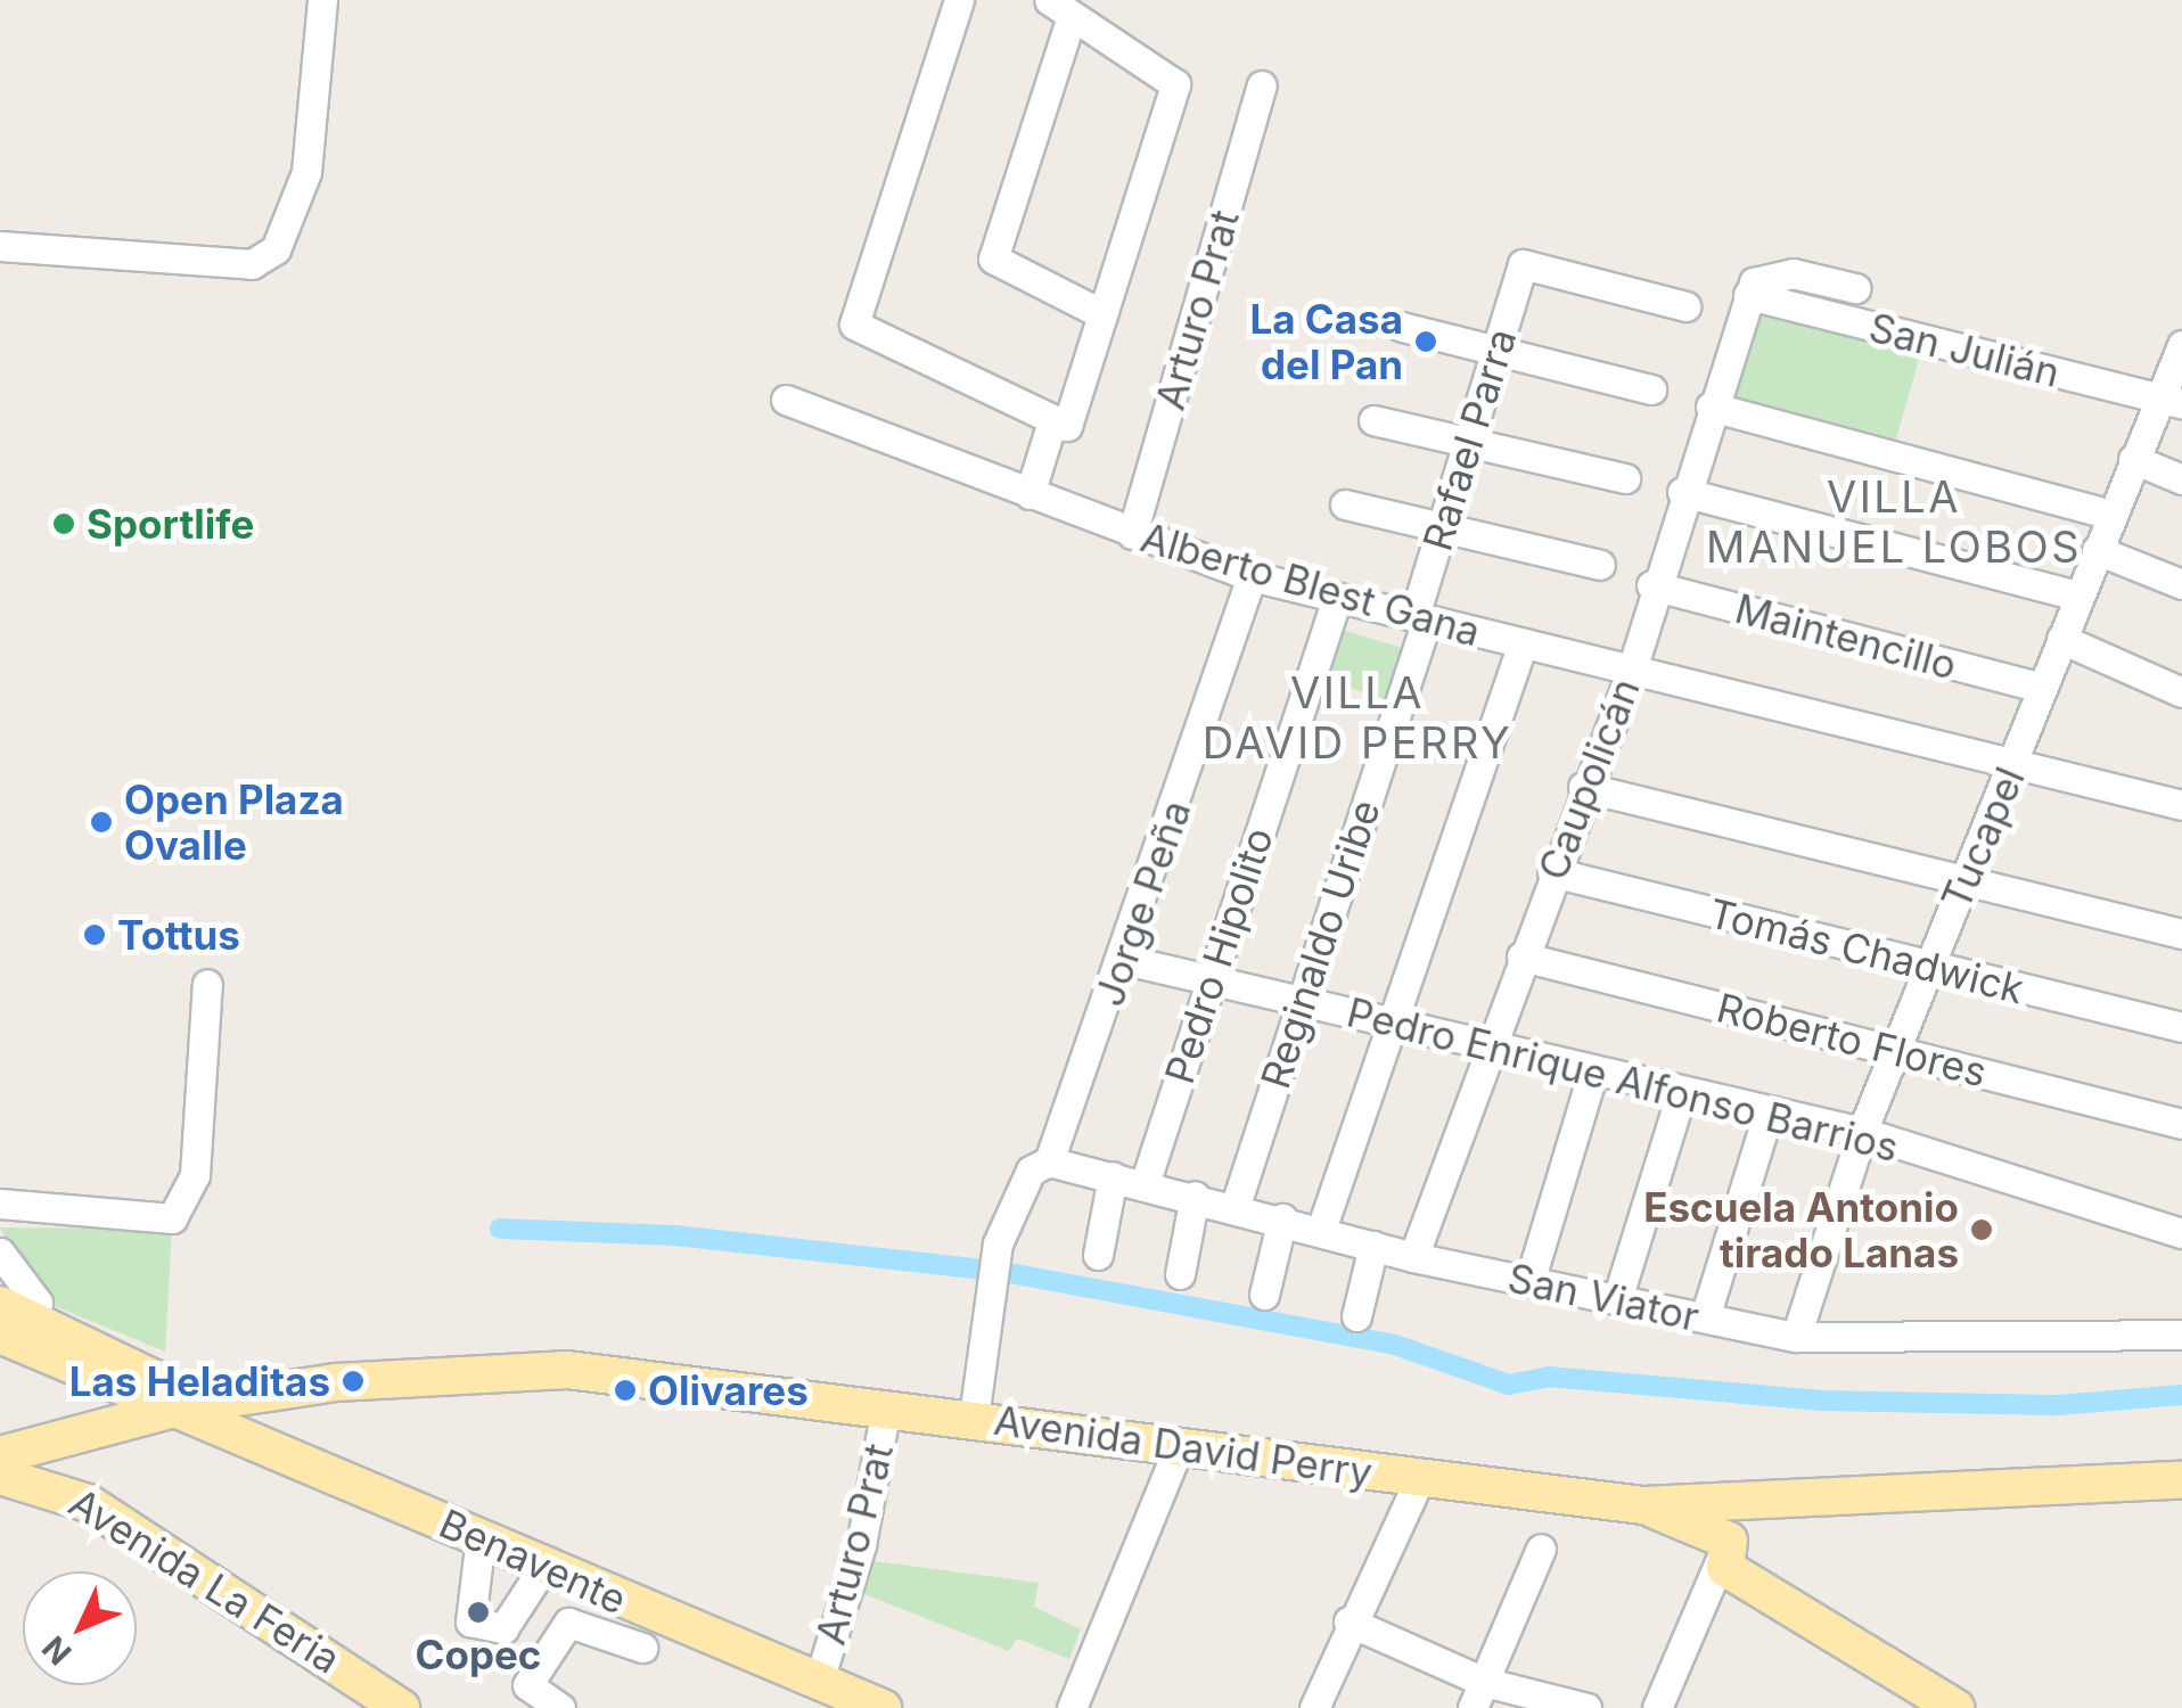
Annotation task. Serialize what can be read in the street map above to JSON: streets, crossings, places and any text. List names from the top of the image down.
{
  "streets": {
    "main road": ["Avenida David Perry", "Benavente", "Avenida La Feria"],
    "street": [
      "Arturo Prat",
      "San Julián",
      "Rafael Parra",
      "Alberto Blest Gana",
      "Maintencillo",
      "Caupolicán",
      "Tucapel",
      "Jorge Peña",
      "Reginaldo Uribe",
      "Tomás Chadwick",
      "Pedro Hipolito",
      "Roberto Flores",
      "Pedro Enrique Alfonso Barrios",
      "San Viator"
    ]
  },
  "crossings": [
    ["Arturo Prat", "Alberto Blest Gana"],
    ["Arturo Prat", "Avenida David Perry"],
    ["Arturo Prat", "Benavente"],
    ["San Julián", "Caupolicán"],
    ["San Julián", "Tucapel"],
    ["Rafael Parra", "Alberto Blest Gana"],
    ["Rafael Parra", "Reginaldo Uribe"],
    ["Alberto Blest Gana", "Caupolicán"],
    ["Alberto Blest Gana", "Tucapel"],
    ["Alberto Blest Gana", "Jorge Peña"],
    ["Alberto Blest Gana", "Reginaldo Uribe"],
    ["Alberto Blest Gana", "Pedro Hipolito"],
    ["Maintencillo", "Caupolicán"],
    ["Maintencillo", "Tucapel"],
    ["Caupolicán", "Tomás Chadwick"],
    ["Caupolicán", "Roberto Flores"],
    ["Caupolicán", "Pedro Enrique Alfonso Barrios"],
    ["Caupolicán", "San Viator"],
    ["Tucapel", "Tomás Chadwick"],
    ["Tucapel", "Roberto Flores"],
    ["Tucapel", "Pedro Enrique Alfonso Barrios"],
    ["Tucapel", "San Viator"],
    ["Jorge Peña", "Pedro Enrique Alfonso Barrios"],
    ["Jorge Peña", "San Viator"],
    ["Jorge Peña", "Avenida David Perry"],
    ["Reginaldo Uribe", "Pedro Enrique Alfonso Barrios"],
    ["Reginaldo Uribe", "San Viator"],
    ["Pedro Hipolito", "Pedro Enrique Alfonso Barrios"],
    ["Pedro Hipolito", "San Viator"],
    ["Avenida David Perry", "Benavente"]
  ],
  "districts": ["VILLA MANUEL LOBOS", "VILLA DAVID PERRY"],
  "places": [
    "La Casa del Pan",
    "Sportlife",
    "Open Plaza Ovalle",
    "Tottus",
    "Escuela Antonio tirado Lanas",
    "Las Heladitas",
    "Olivares",
    "Copec"
  ],
  "north": "bottom left"
}
